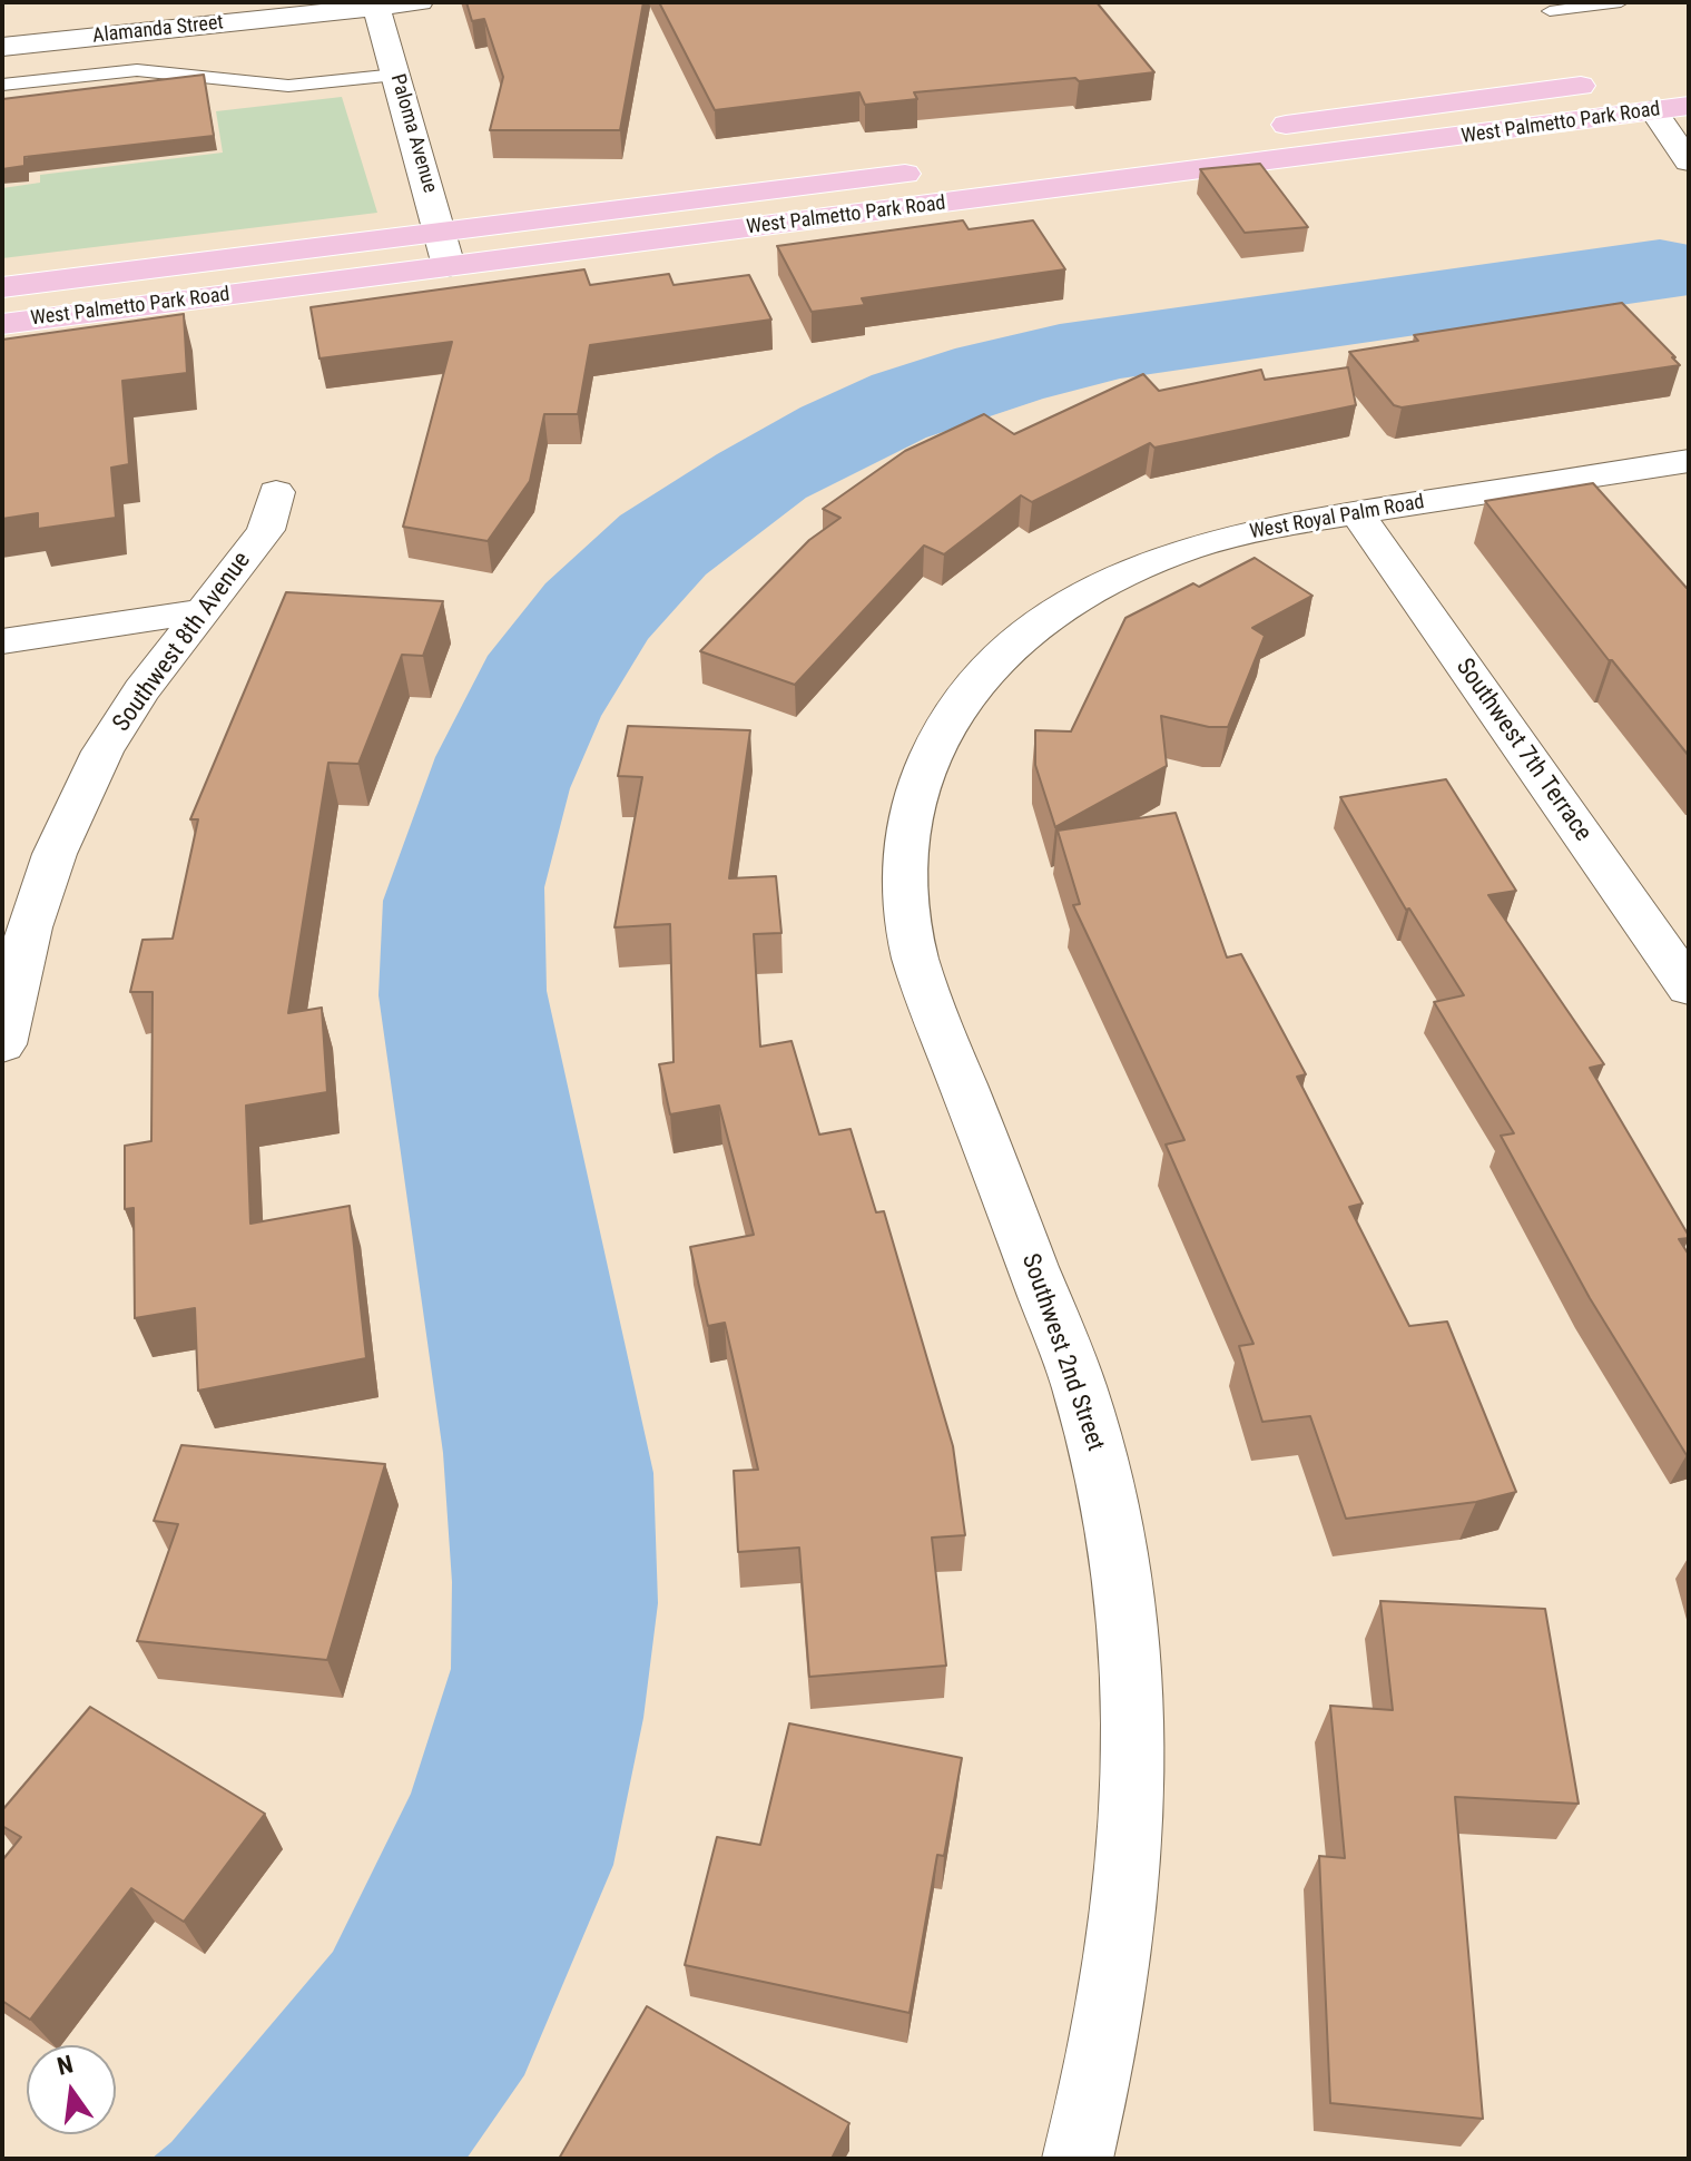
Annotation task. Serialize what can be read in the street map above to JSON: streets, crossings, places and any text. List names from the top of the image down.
{
  "streets": {
    "main road": ["West Palmetto Park Road"],
    "street": [
      "Alamanda Street",
      "Paloma Avenue",
      "West Royal Palm Road",
      "Southwest 8th Avenue",
      "Southwest 7th Terrace",
      "Southwest 2nd Street"
    ]
  },
  "crossings": [
    ["Alamanda Street", "Paloma Avenue"],
    ["West Palmetto Park Road", "Paloma Avenue"],
    ["West Royal Palm Road", "Southwest 7th Terrace"],
    ["West Royal Palm Road", "Southwest 2nd Street"]
  ],
  "north": "top"
}
